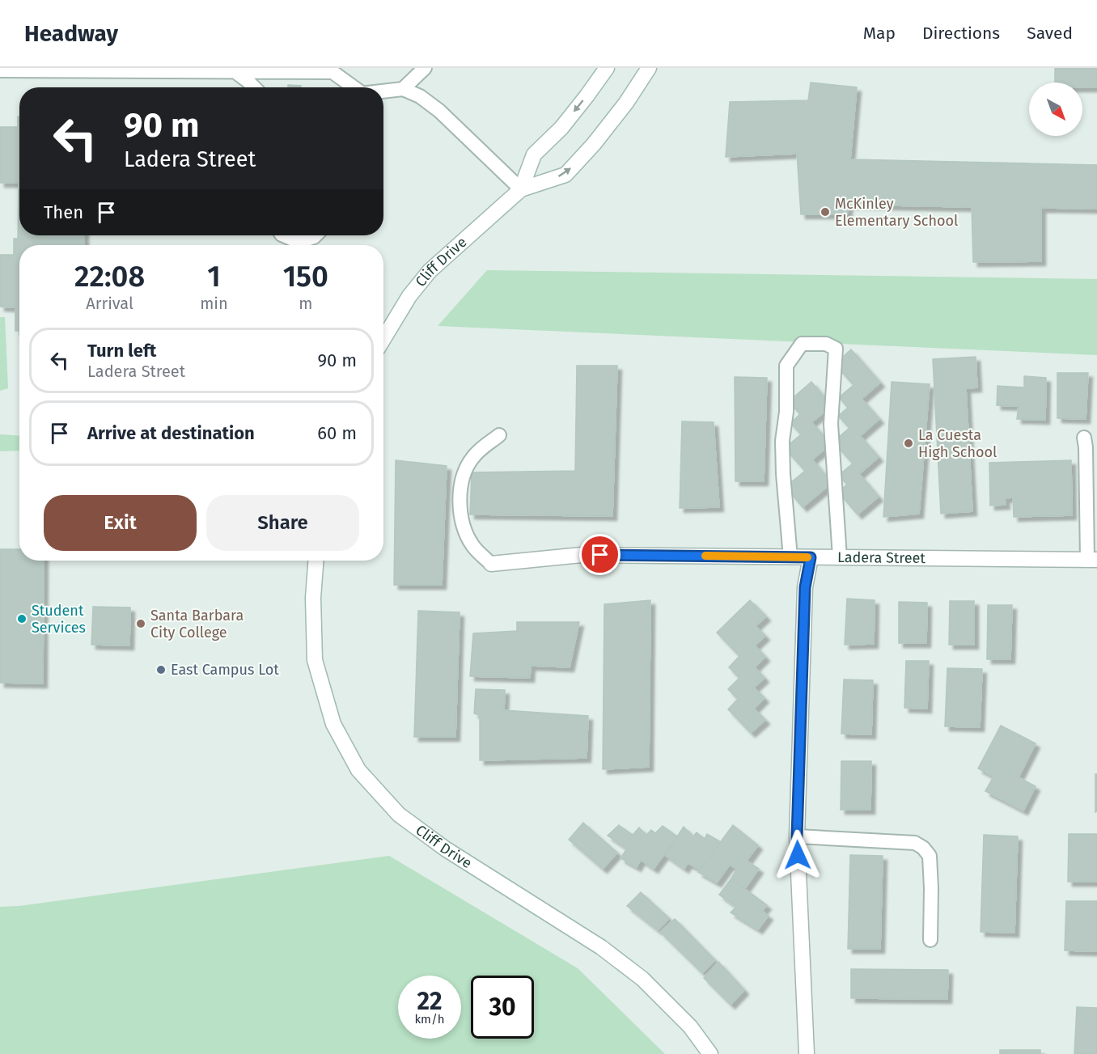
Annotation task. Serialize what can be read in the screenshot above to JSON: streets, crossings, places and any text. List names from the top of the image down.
{
  "streets": {
    "main road": ["Cliff Drive", "Ladera Street"]
  },
  "places": [
    "McKinley Elementary School",
    "La Cuesta High School",
    "Student Services",
    "Santa Barbara City College",
    "East Campus Lot"
  ],
  "north": "bottom right",
  "page": {
    "header": "Headway",
    "nav": ["Map", "Directions", "Saved"],
    "turn": ["90 m", "Ladera Street"],
    "then": "Then",
    "eta": [
      "22:08",
      "Arrival",
      "1",
      "min",
      "150",
      "m"
    ],
    "list": [
      {
        "name": "Turn left",
        "note": "Ladera Street",
        "value": "90 m"
      },
      {
        "name": "Arrive at destination",
        "value": "60 m"
      }
    ],
    "buttons": ["Exit", "Share"],
    "speed": "22 km/h",
    "limit": "30"
  }
}
